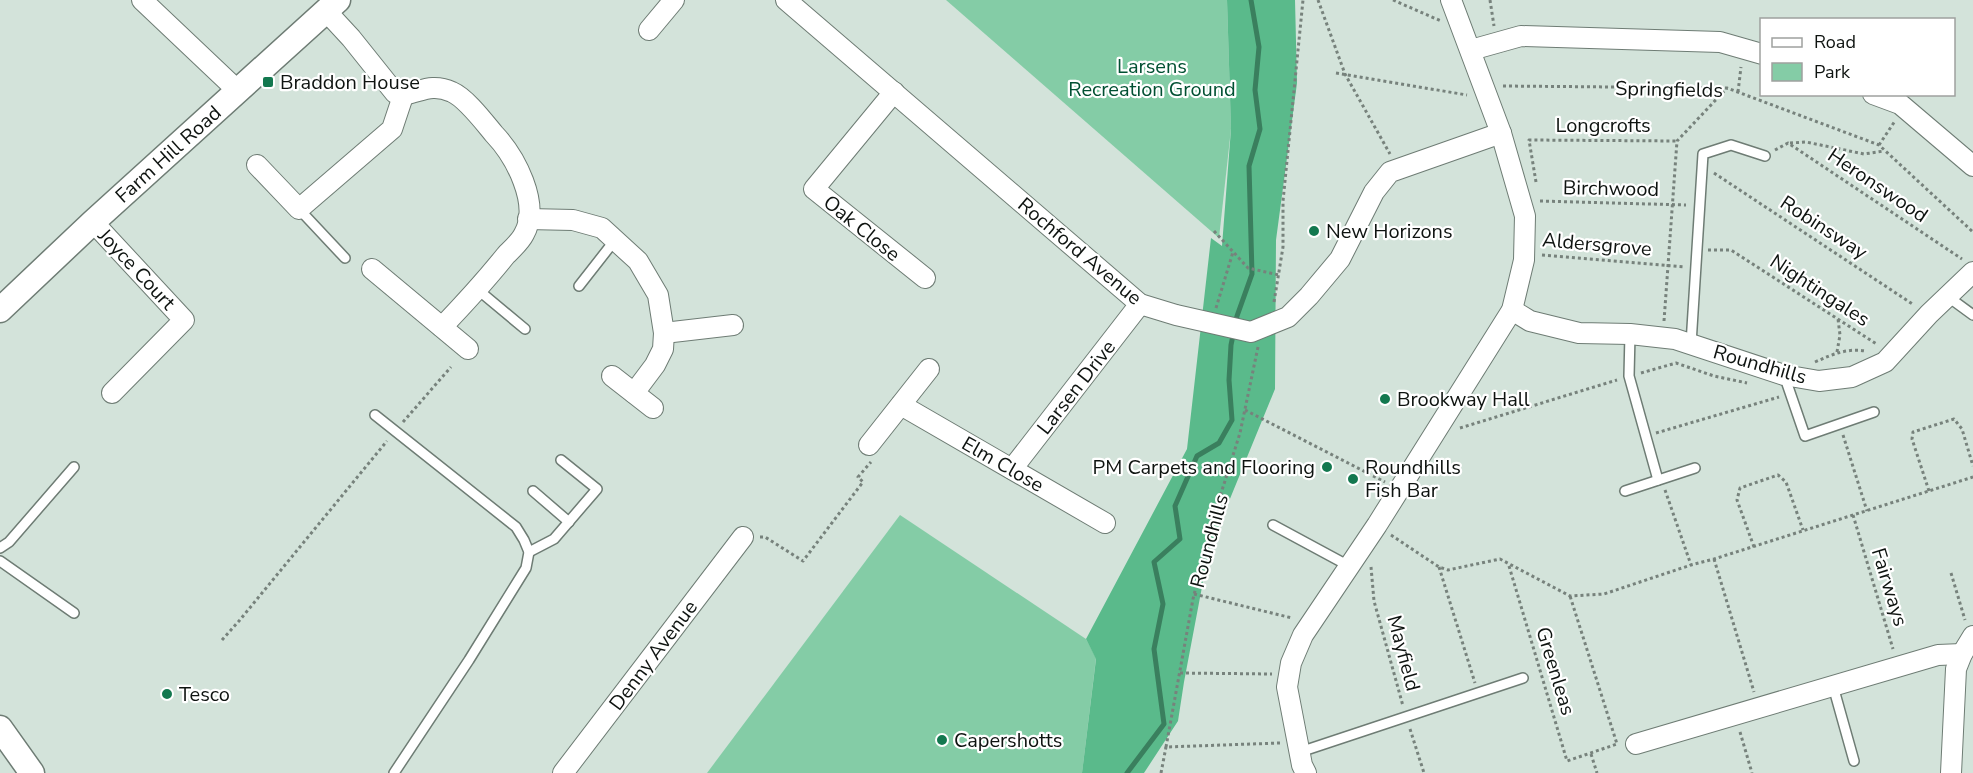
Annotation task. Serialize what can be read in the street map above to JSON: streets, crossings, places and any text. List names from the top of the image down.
{
  "streets": {
    "street": [
      "Farm Hill Road",
      "Oak Close",
      "Rochford Avenue",
      "Joyce Court",
      "Roundhills",
      "Larsen Drive",
      "Elm Close",
      "Denny Avenue"
    ],
    "path": [
      "Springfields",
      "Longcrofts",
      "Heronswood",
      "Birchwood",
      "Robinsway",
      "Aldersgrove",
      "Nightingales",
      "Fairways",
      "Mayfield",
      "Greenleas"
    ]
  },
  "crossings": [
    ["Farm Hill Road", "Joyce Court"],
    ["Heronswood", "Roundhills"],
    ["Robinsway", "Roundhills"],
    ["Oak Close", "Rochford Avenue"],
    ["Rochford Avenue", "Roundhills"],
    ["Rochford Avenue", "Larsen Drive"],
    ["Nightingales", "Roundhills"],
    ["Larsen Drive", "Elm Close"]
  ],
  "parks": ["Larsens Recreation Ground"],
  "places": {
    "transit": ["Braddon House"],
    "other": [
      "New Horizons",
      "Brookway Hall",
      "PM Carpets and Flooring",
      "Roundhills Fish Bar",
      "Tesco",
      "Capershotts"
    ]
  },
  "legend": ["Road", "Park"]
}
